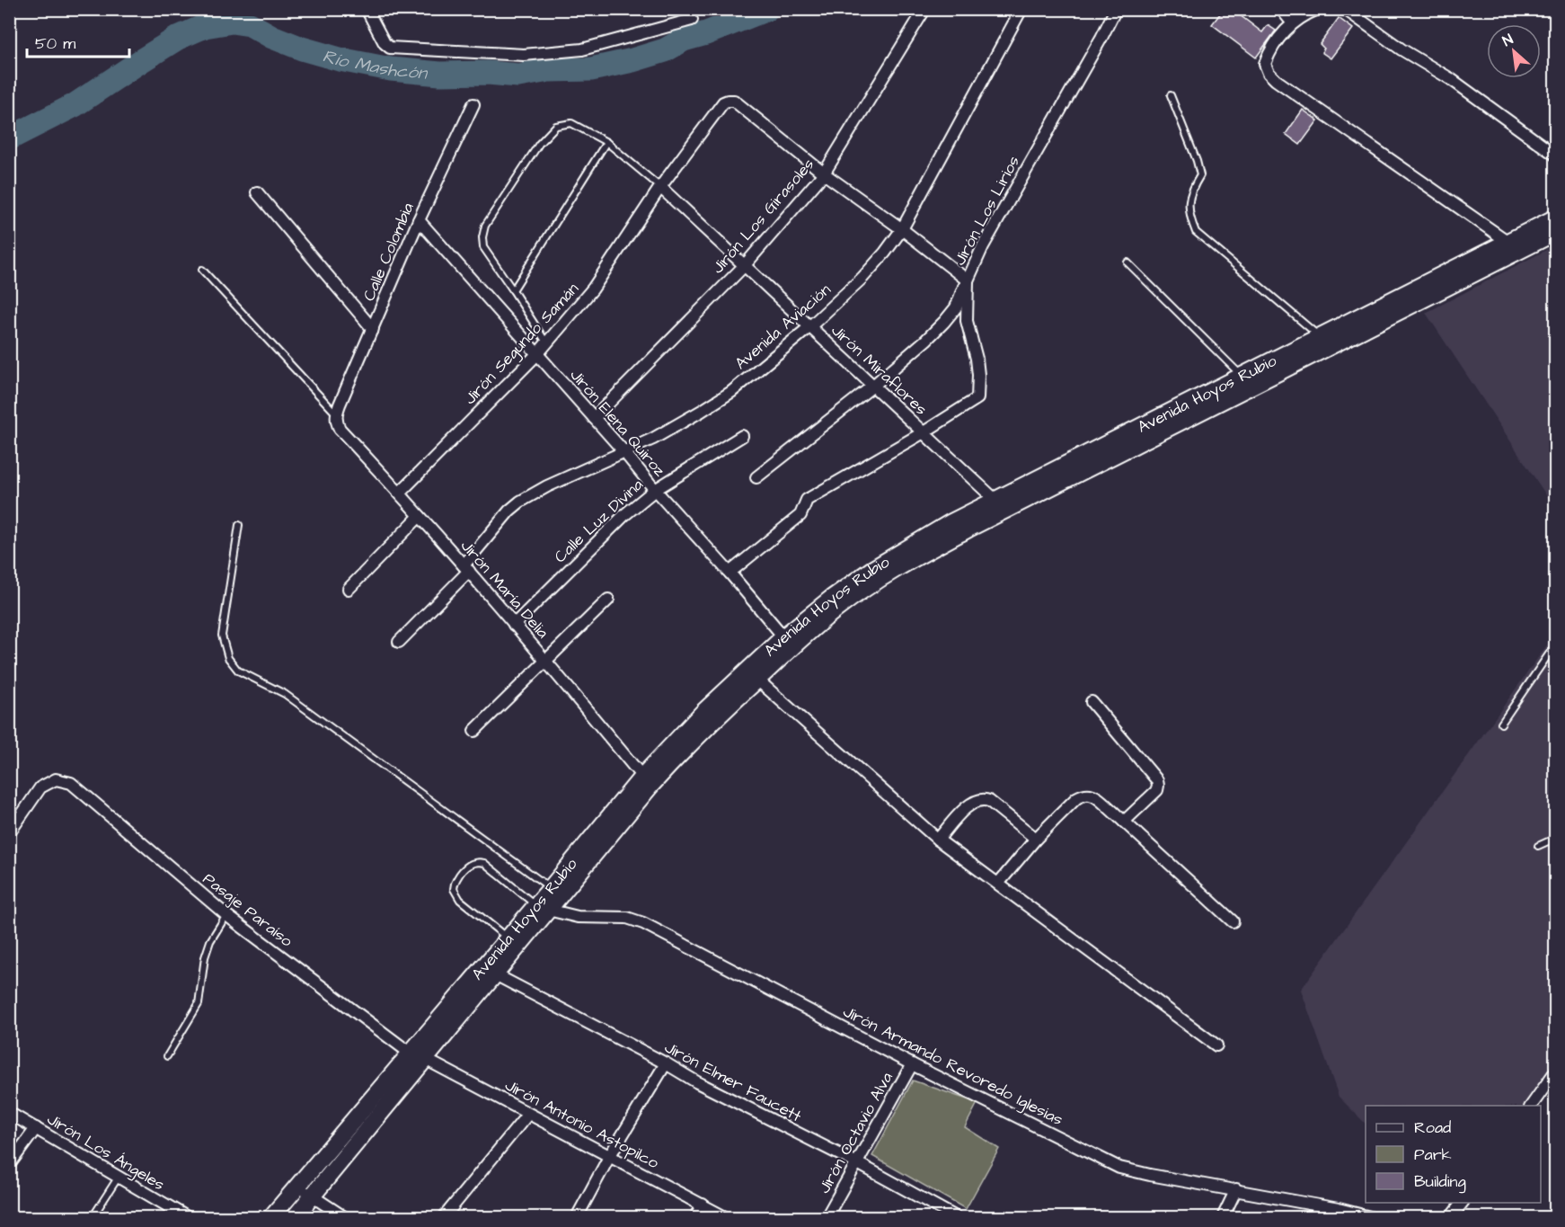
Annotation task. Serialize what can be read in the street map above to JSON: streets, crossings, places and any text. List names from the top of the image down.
{
  "streets": {
    "main road": ["Avenida Hoyos Rubio"],
    "street": [
      "Jirón Los Lirios",
      "Jirón Los Girasoles",
      "Calle Colombia",
      "Avenida Aviación",
      "Jirón Segundo Samán",
      "Jirón Miraflores",
      "Jirón Elena Quiroz",
      "Calle Luz Divina",
      "Jirón María Delia",
      "Pasaje Paraíso",
      "Jirón Armando Revoredo Iglesias",
      "Jirón Elmer Faucett",
      "Jirón Antonio Astopilco",
      "Jirón Octavio Alva",
      "Jirón Los Ángeles"
    ]
  },
  "crossings": [
    ["Jirón Los Lirios", "Jirón Miraflores"],
    ["Jirón Los Lirios", "Jirón Elena Quiroz"],
    ["Jirón Los Girasoles", "Jirón Segundo Samán"],
    ["Jirón Los Girasoles", "Jirón Miraflores"],
    ["Jirón Los Girasoles", "Jirón Elena Quiroz"],
    ["Calle Colombia", "Jirón Elena Quiroz"],
    ["Calle Colombia", "Jirón María Delia"],
    ["Avenida Aviación", "Jirón Miraflores"],
    ["Avenida Aviación", "Jirón Elena Quiroz"],
    ["Avenida Aviación", "Jirón María Delia"],
    ["Jirón Segundo Samán", "Jirón Miraflores"],
    ["Jirón Segundo Samán", "Jirón Elena Quiroz"],
    ["Jirón Segundo Samán", "Jirón María Delia"],
    ["Jirón Miraflores", "Avenida Hoyos Rubio"],
    ["Avenida Hoyos Rubio", "Jirón Elena Quiroz"],
    ["Avenida Hoyos Rubio", "Jirón María Delia"],
    ["Avenida Hoyos Rubio", "Pasaje Paraíso"],
    ["Avenida Hoyos Rubio", "Jirón Armando Revoredo Iglesias"],
    ["Avenida Hoyos Rubio", "Jirón Elmer Faucett"],
    ["Avenida Hoyos Rubio", "Jirón Antonio Astopilco"],
    ["Jirón Elena Quiroz", "Calle Luz Divina"],
    ["Calle Luz Divina", "Jirón María Delia"],
    ["Pasaje Paraíso", "Jirón Antonio Astopilco"],
    ["Jirón Armando Revoredo Iglesias", "Jirón Octavio Alva"],
    ["Jirón Elmer Faucett", "Jirón Octavio Alva"]
  ],
  "water": ["Río Mashcón"],
  "legend": ["Road", "Park", "Building"],
  "scale_bar": "50 m",
  "north": "top left"
}
